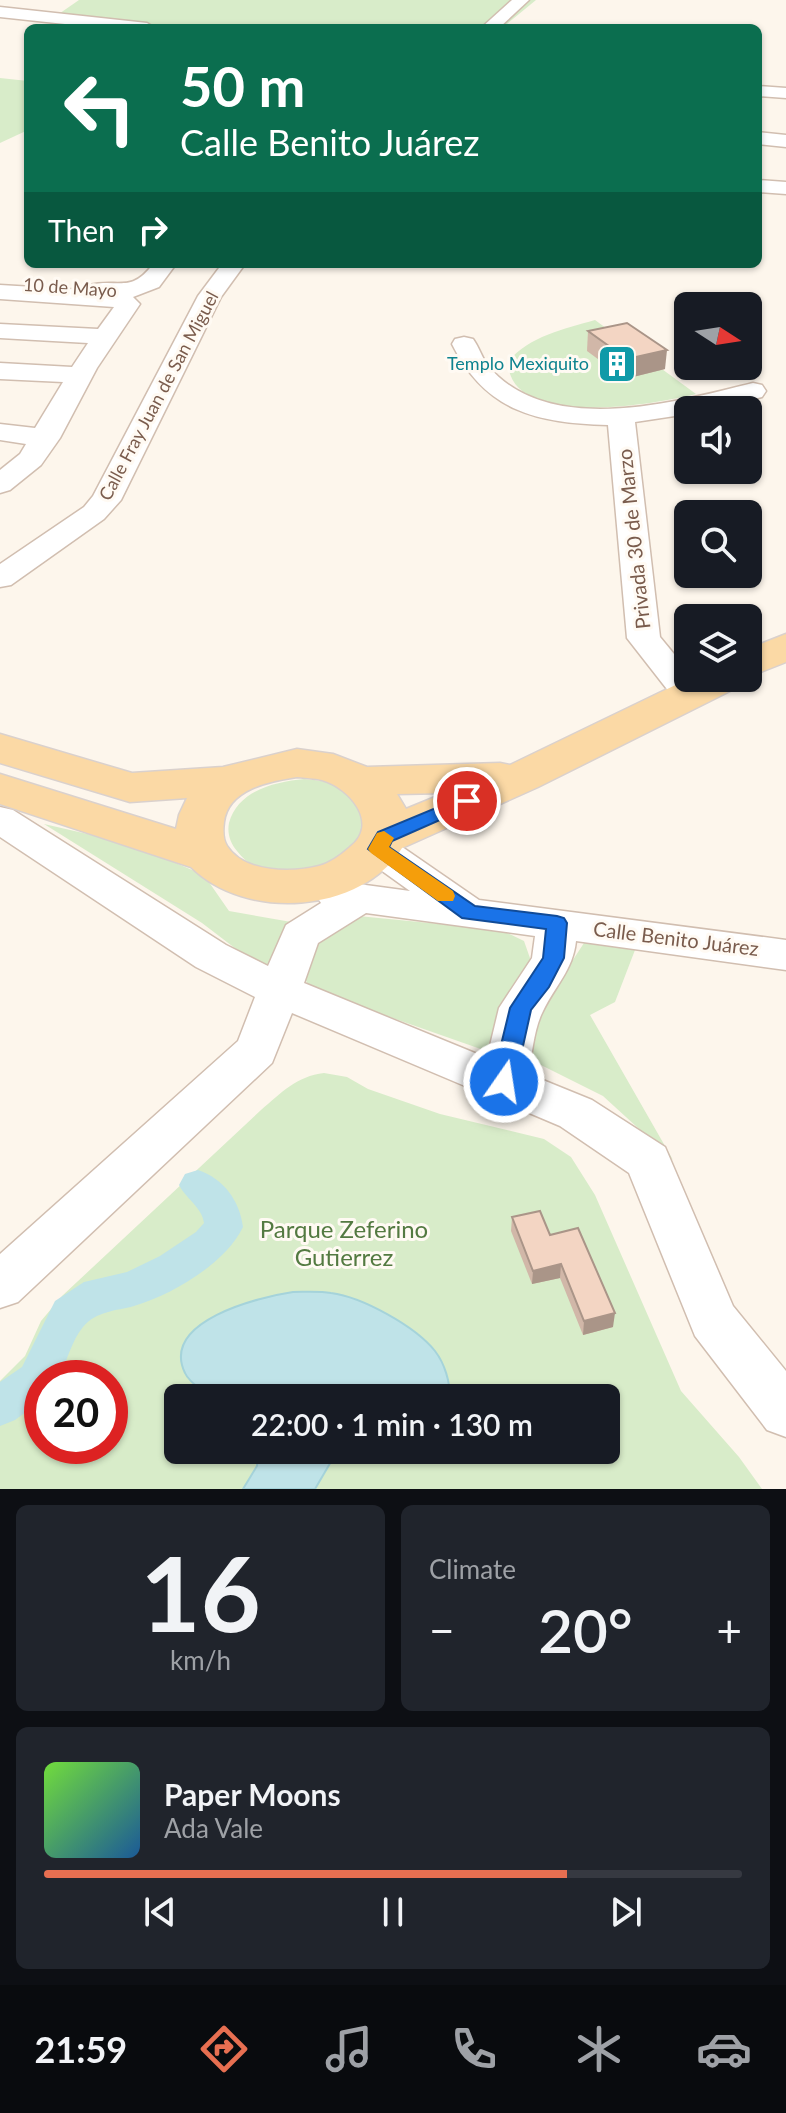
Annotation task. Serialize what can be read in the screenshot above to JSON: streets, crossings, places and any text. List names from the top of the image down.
{
  "streets": {
    "street": [
      "10 de Mayo",
      "Calle Fray Juan de San Miguel",
      "Privada 30 de Marzo",
      "Calle Benito Juárez"
    ]
  },
  "parks": ["Parque Zeferino Gutierrez"],
  "places": {
    "building": ["Templo Mexiquito"]
  },
  "north": "right",
  "page": {
    "turn": ["50 m", "Calle Benito Juárez"],
    "then": "Then",
    "limit": "20",
    "trip": "22:00 · 1 min · 130 m",
    "tile": [
      ["16", "km/h"],
      "Climate"
    ],
    "heat": ["−", "20°", "+"],
    "song": ["Paper Moons", "Ada Vale"],
    "tabs": "21:59"
  }
}
